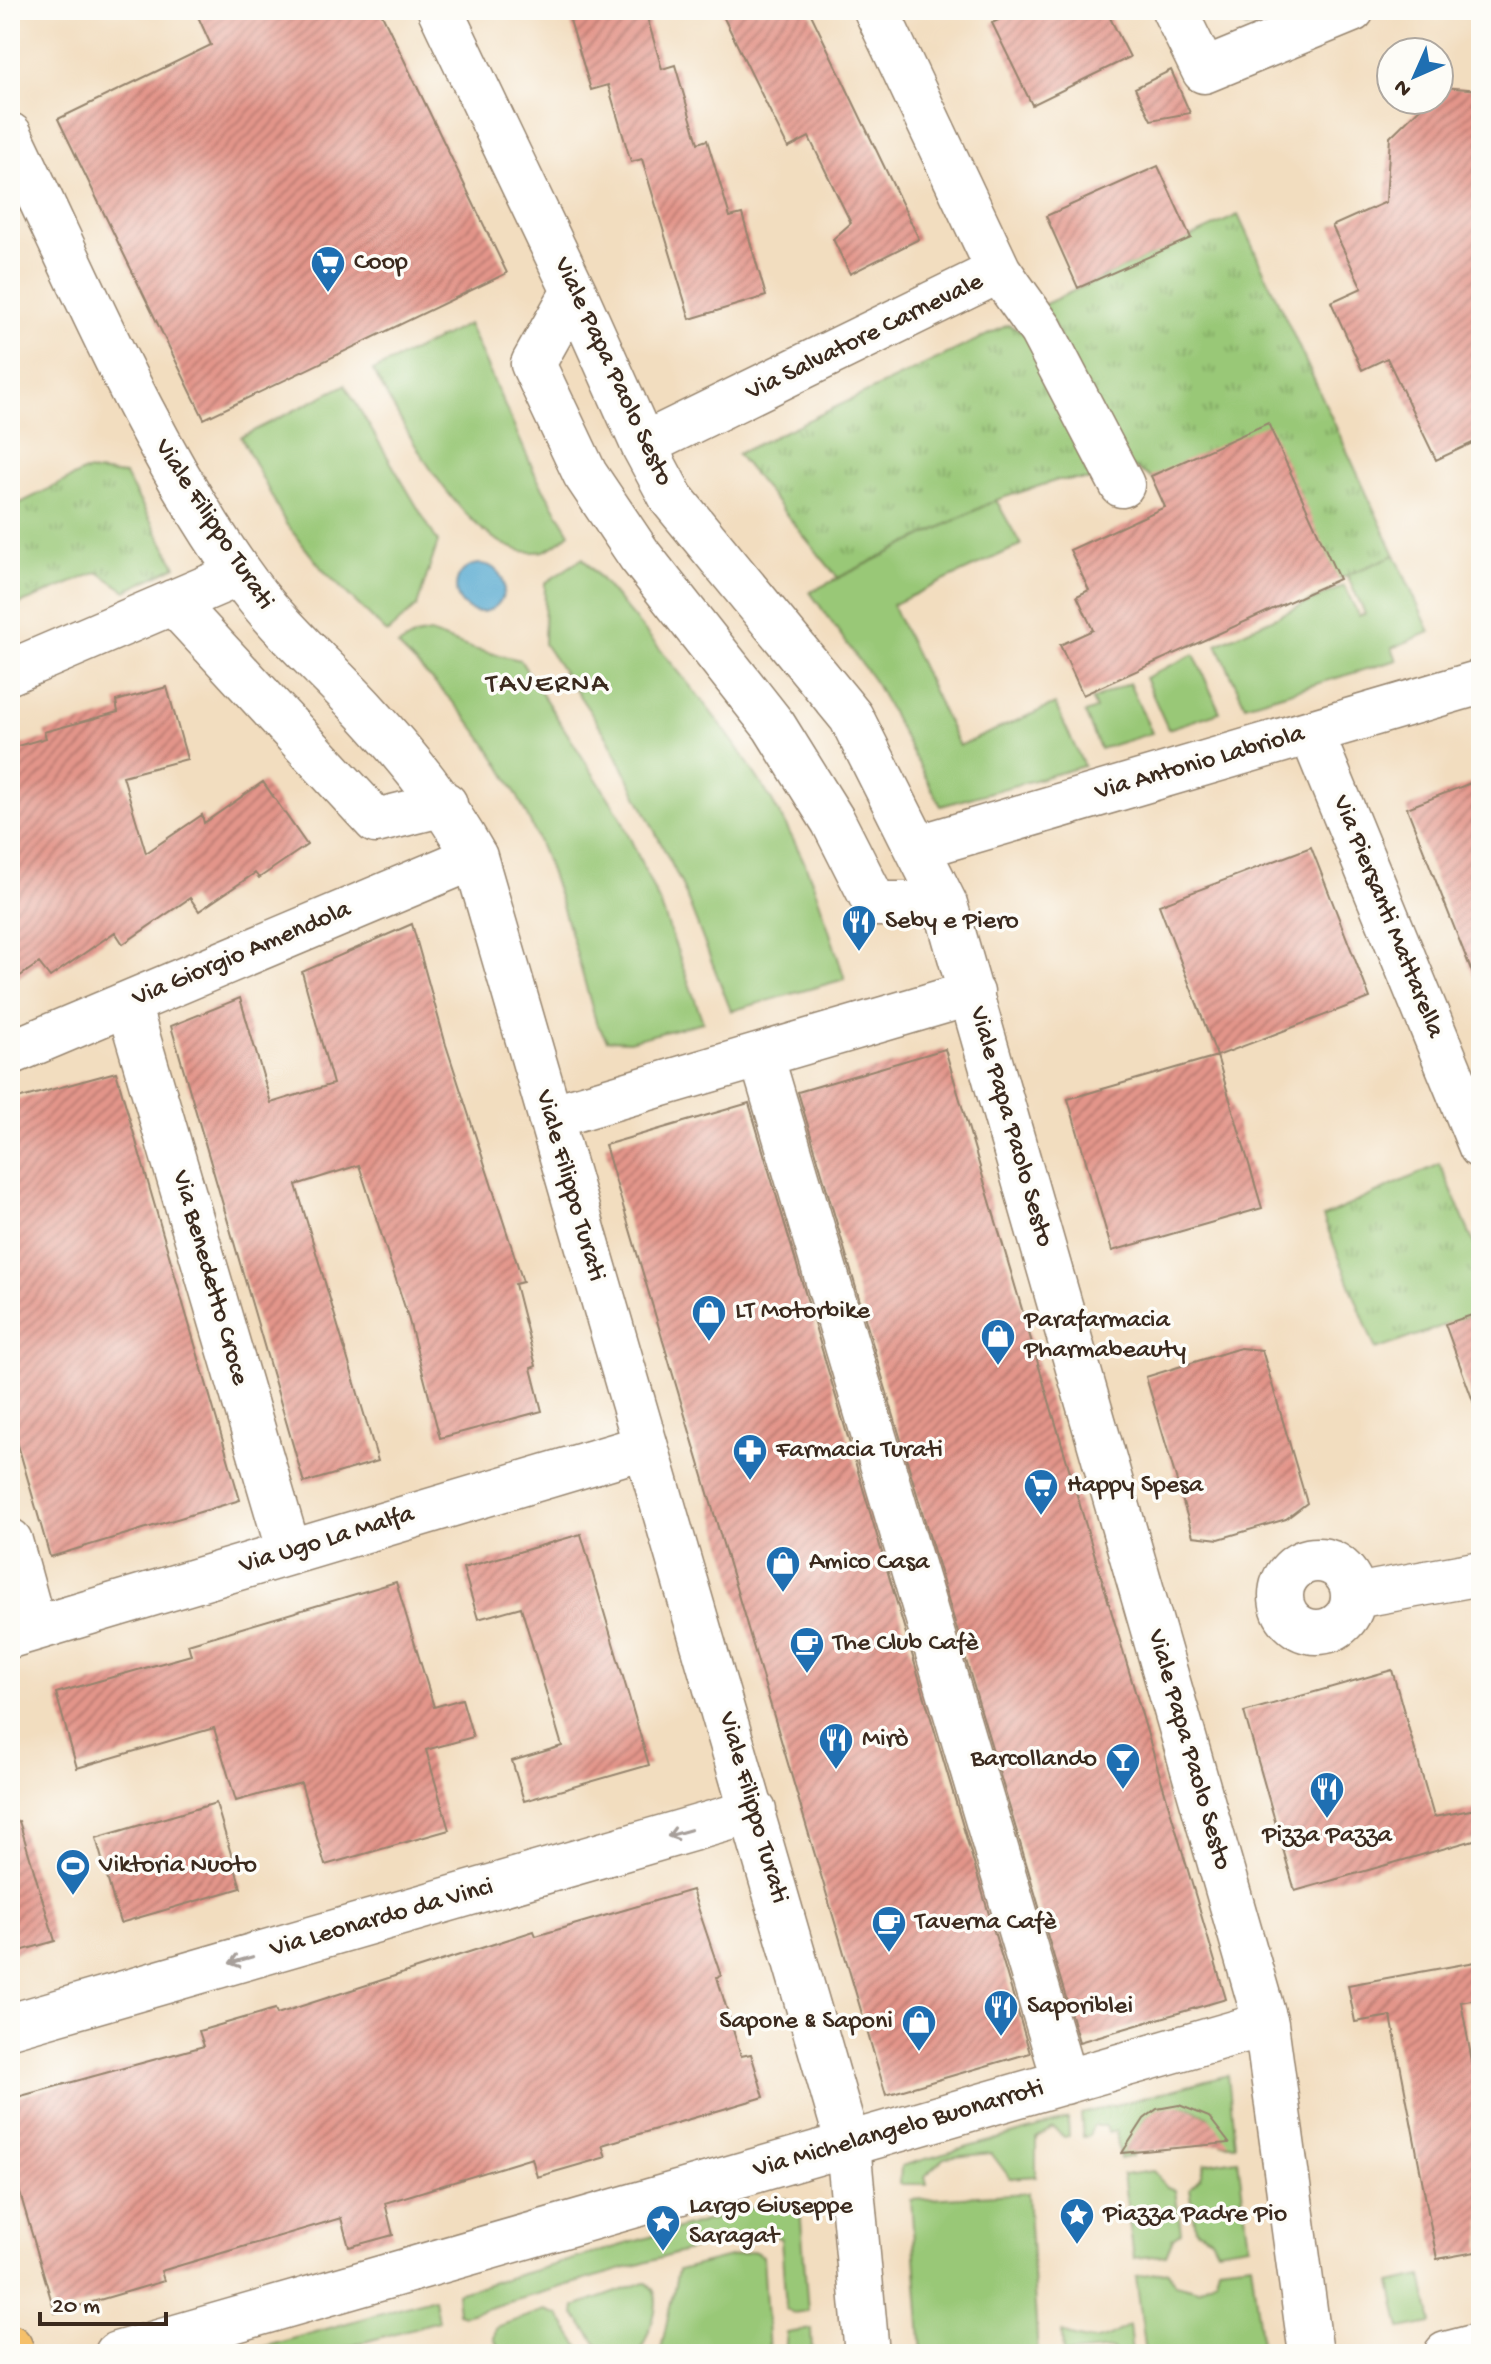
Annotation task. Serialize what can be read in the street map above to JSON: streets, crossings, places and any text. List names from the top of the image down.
{
  "streets": {
    "street": [
      "Via Salvatore Carnevale",
      "Viale Papa Paolo Sesto",
      "Viale Filippo Turati",
      "Via Antonio Labriola",
      "Via Piersanti Mattarella",
      "Via Giorgio Amendola",
      "Via Benedetto Croce",
      "Via Ugo La Malfa",
      "Via Leonardo da Vinci",
      "Via Michelangelo Buonarroti"
    ]
  },
  "crossings": [
    ["Via Salvatore Carnevale", "Viale Papa Paolo Sesto"],
    ["Viale Papa Paolo Sesto", "Via Antonio Labriola"],
    ["Viale Papa Paolo Sesto", "Via Michelangelo Buonarroti"],
    ["Viale Filippo Turati", "Via Giorgio Amendola"],
    ["Viale Filippo Turati", "Via Ugo La Malfa"],
    ["Viale Filippo Turati", "Via Leonardo da Vinci"],
    ["Viale Filippo Turati", "Via Michelangelo Buonarroti"],
    ["Via Antonio Labriola", "Via Piersanti Mattarella"],
    ["Via Giorgio Amendola", "Via Benedetto Croce"],
    ["Via Benedetto Croce", "Via Ugo La Malfa"]
  ],
  "one_way": ["Via Leonardo da Vinci"],
  "districts": ["TAVERNA"],
  "places": {
    "supermarket": ["Coop", "Happy Spesa"],
    "restaurant": [
      "Seby e Piero",
      "Mirò",
      "Pizza Pazza",
      "Saporiblei"
    ],
    "shop": [
      "LT Motorbike",
      "Parafarmacia Pharmabeauty",
      "Amico Casa",
      "Sapone & Saponi"
    ],
    "pharmacy": ["Farmacia Turati"],
    "cafe": ["The Club Cafè", "Taverna Cafè"],
    "bar": ["Barcollando"],
    "sports": ["Viktoria Nuoto"],
    "place": ["Piazza Padre Pio", "Largo Giuseppe Saragat"]
  },
  "scale_bar": "20 m",
  "north": "bottom left"
}
